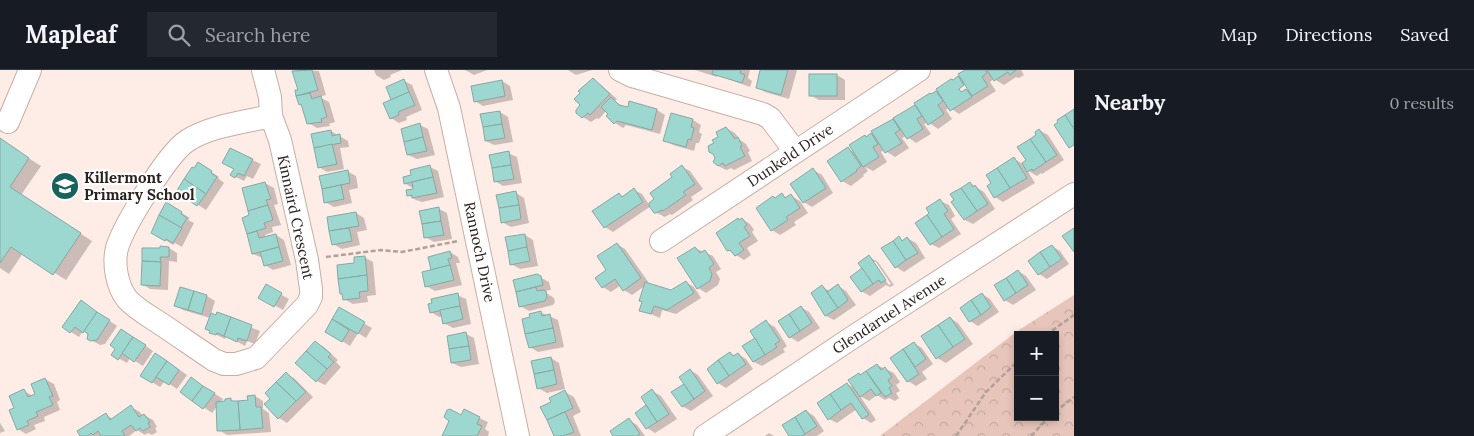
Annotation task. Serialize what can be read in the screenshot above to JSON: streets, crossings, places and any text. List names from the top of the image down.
{
  "streets": {
    "street": [
      "Dunkeld Drive",
      "Kinnaird Crescent",
      "Rannoch Drive",
      "Glendaruel Avenue"
    ]
  },
  "places": {
    "school or university": ["Killermont Primary School"]
  },
  "page": {
    "header": "Mapleaf",
    "search": "Search here",
    "nav": ["Map", "Directions", "Saved"],
    "heading": ["Nearby", "0 results"],
    "map_buttons": ["+", "−"]
  }
}
